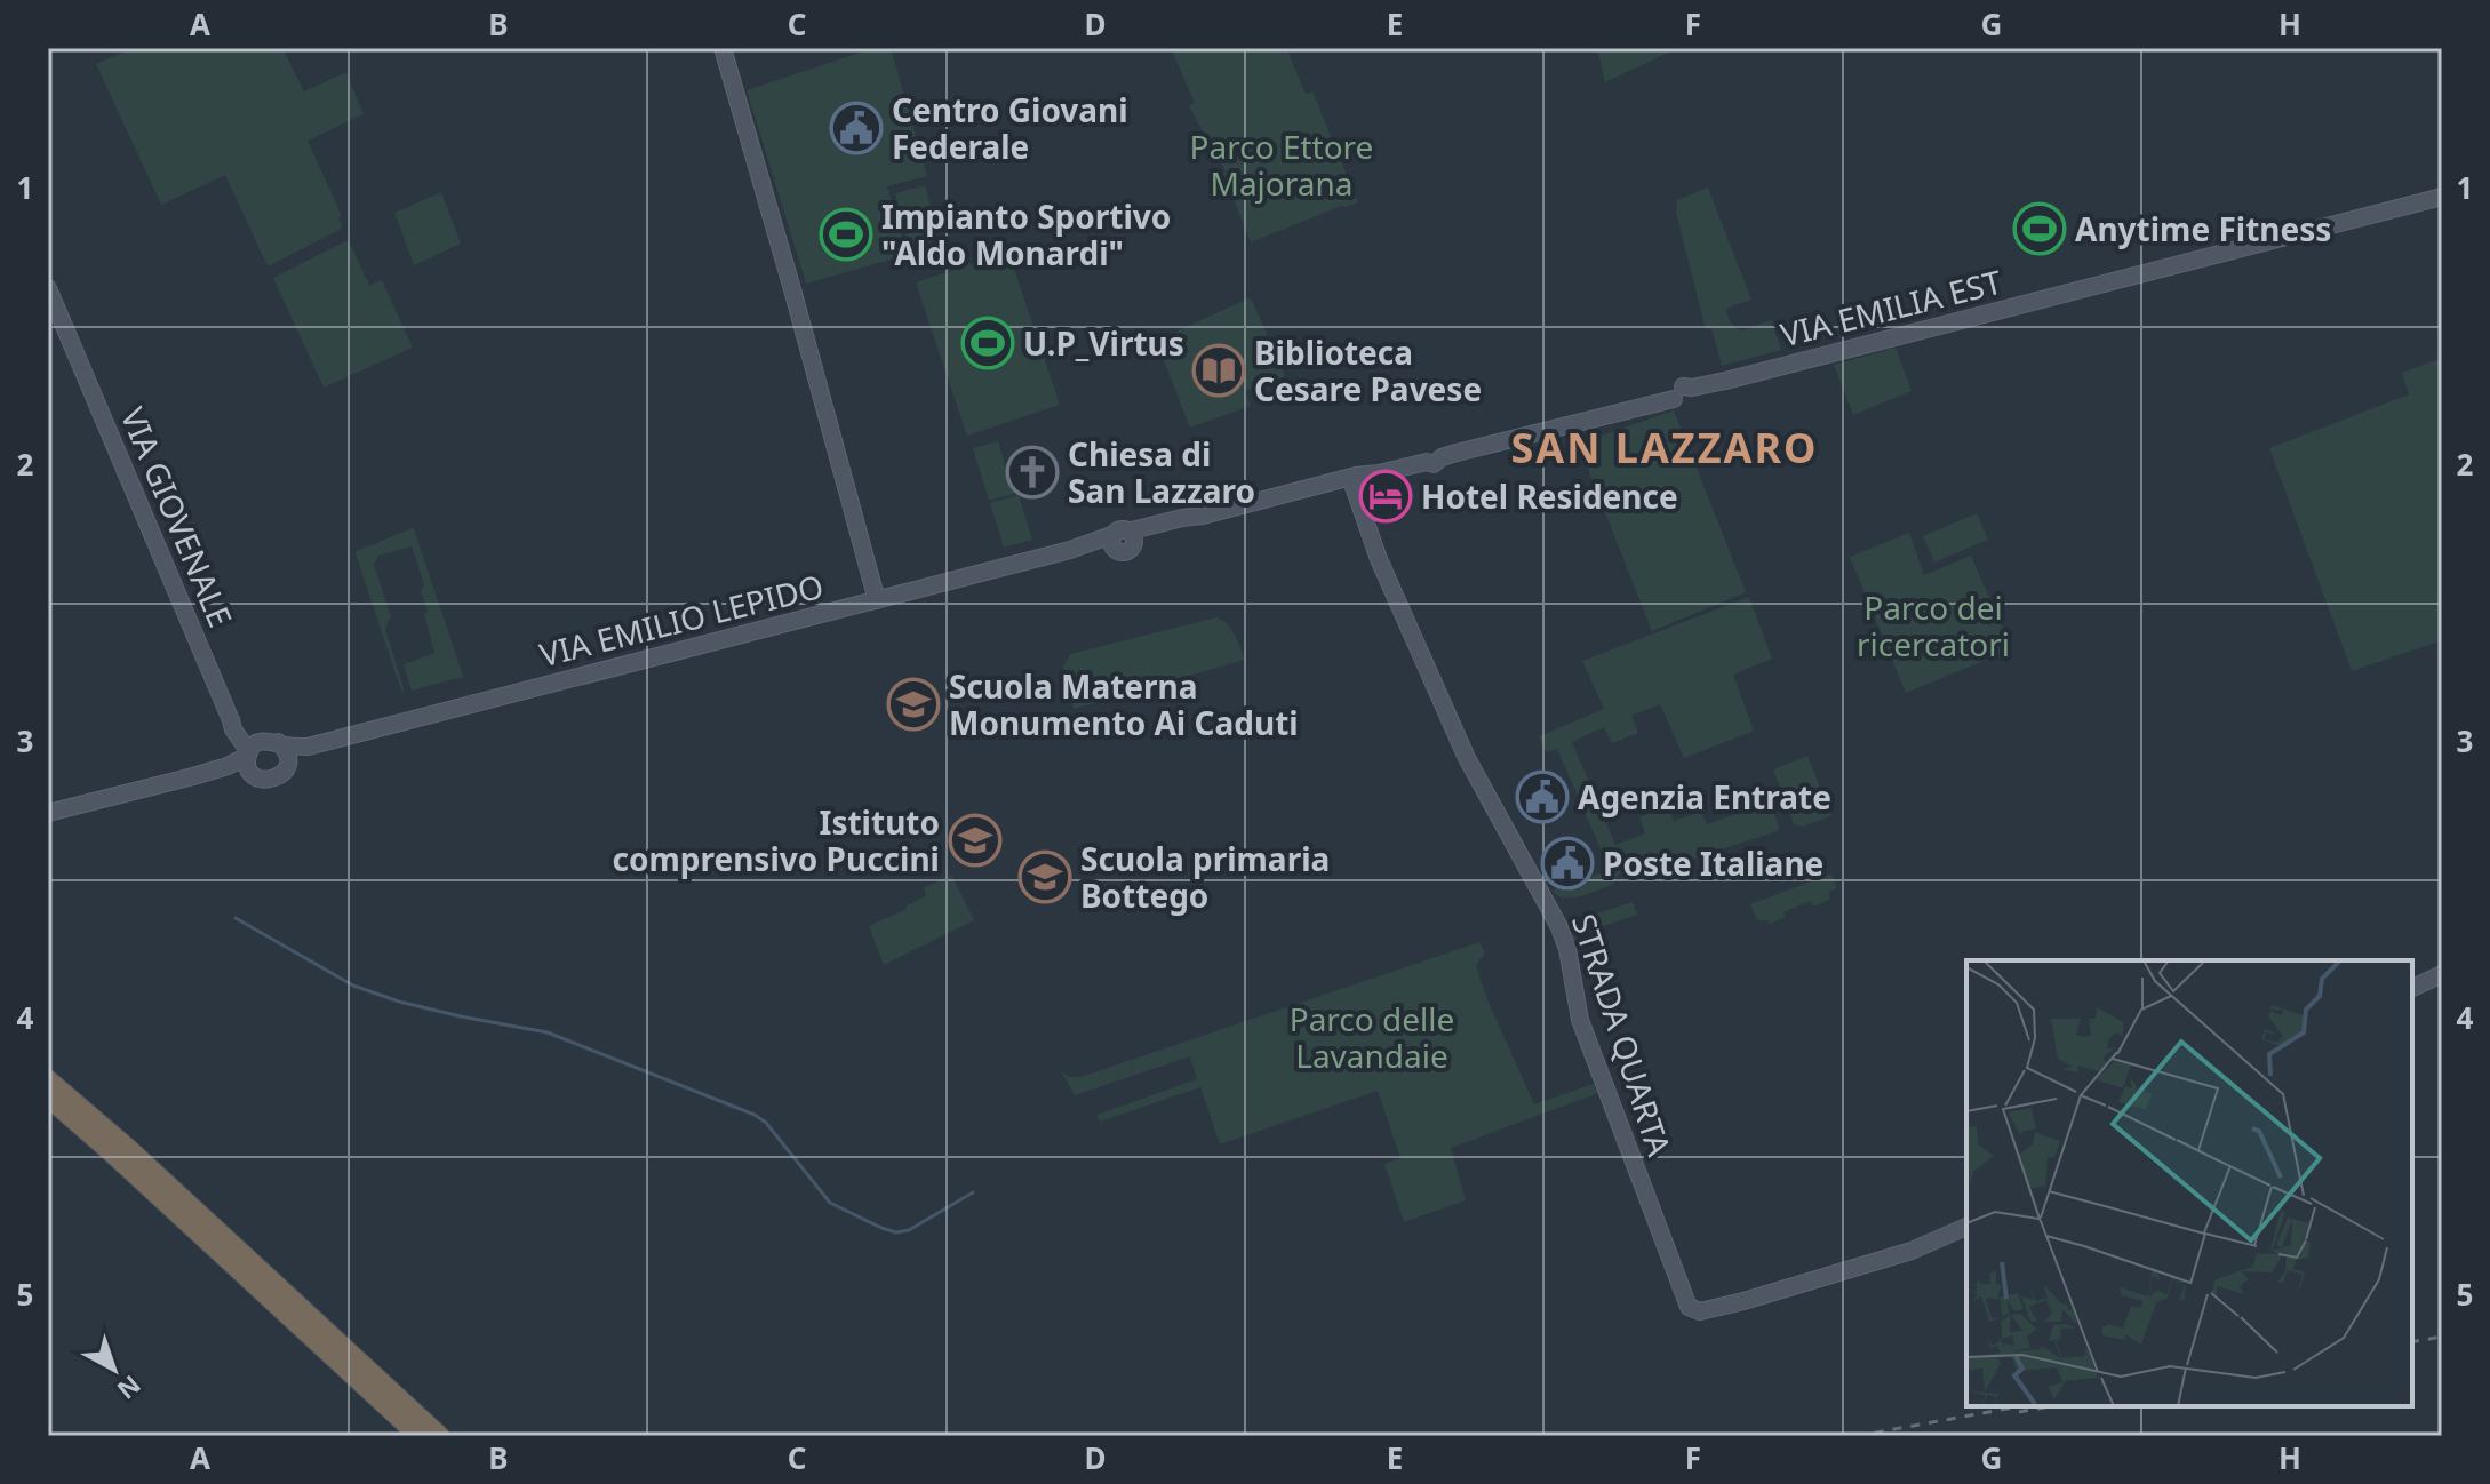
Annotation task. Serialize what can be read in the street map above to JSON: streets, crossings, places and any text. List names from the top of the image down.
{
  "streets": {
    "main road": [
      "VIA EMILIA EST",
      "VIA GIOVENALE",
      "VIA EMILIO LEPIDO",
      "STRADA QUARTA"
    ]
  },
  "crossings": [
    ["VIA EMILIA EST", "VIA EMILIO LEPIDO"],
    ["VIA EMILIA EST", "STRADA QUARTA"],
    ["VIA EMILIO LEPIDO", "STRADA QUARTA"]
  ],
  "districts": ["SAN LAZZARO"],
  "parks": ["Parco Ettore Majorana", "Parco dei ricercatori", "Parco delle Lavandaie"],
  "places": {
    "public building": ["Centro Giovani Federale", "Agenzia Entrate", "Poste Italiane"],
    "sports": ["Anytime Fitness", "Impianto Sportivo \"Aldo Monardi\"", "U.P_Virtus"],
    "library": ["Biblioteca Cesare Pavese"],
    "church": ["Chiesa di San Lazzaro"],
    "hotel": ["Hotel Residence"],
    "school or university": ["Scuola Materna Monumento Ai Caduti", "Istituto comprensivo Puccini", "Scuola primaria Bottego"]
  },
  "north": "bottom right",
  "grid": {
    "columns": [
      "A",
      "B",
      "C",
      "D",
      "E",
      "F",
      "G",
      "H"
    ],
    "rows": [
      "1",
      "2",
      "3",
      "4",
      "5"
    ]
  }
}
